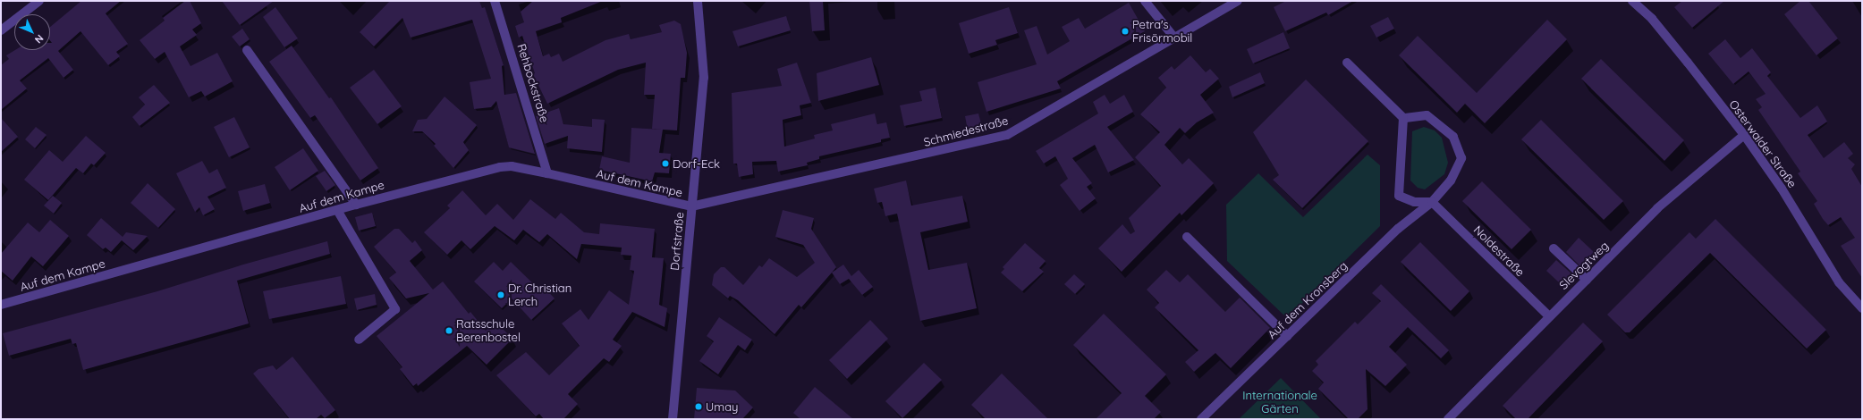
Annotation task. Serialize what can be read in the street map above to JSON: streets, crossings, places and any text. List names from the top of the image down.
{
  "streets": {
    "street": [
      "Rehbockstraße",
      "Schmiedestraße",
      "Osterwalder Straße",
      "Auf dem Kampe",
      "Dorfstraße",
      "Noldestraße",
      "Slevogtweg",
      "Auf dem Kronsberg"
    ]
  },
  "crossings": [
    ["Rehbockstraße", "Auf dem Kampe"],
    ["Schmiedestraße", "Auf dem Kampe"],
    ["Schmiedestraße", "Dorfstraße"],
    ["Osterwalder Straße", "Slevogtweg"],
    ["Auf dem Kampe", "Dorfstraße"],
    ["Noldestraße", "Slevogtweg"],
    ["Noldestraße", "Auf dem Kronsberg"]
  ],
  "parks": ["Internationale Gärten"],
  "places": [
    "Petra's Frisörmobil",
    "Dorf-Eck",
    "Dr. Christian Lerch",
    "Ratsschule Berenbostel",
    "Umay"
  ],
  "north": "bottom right"
}
